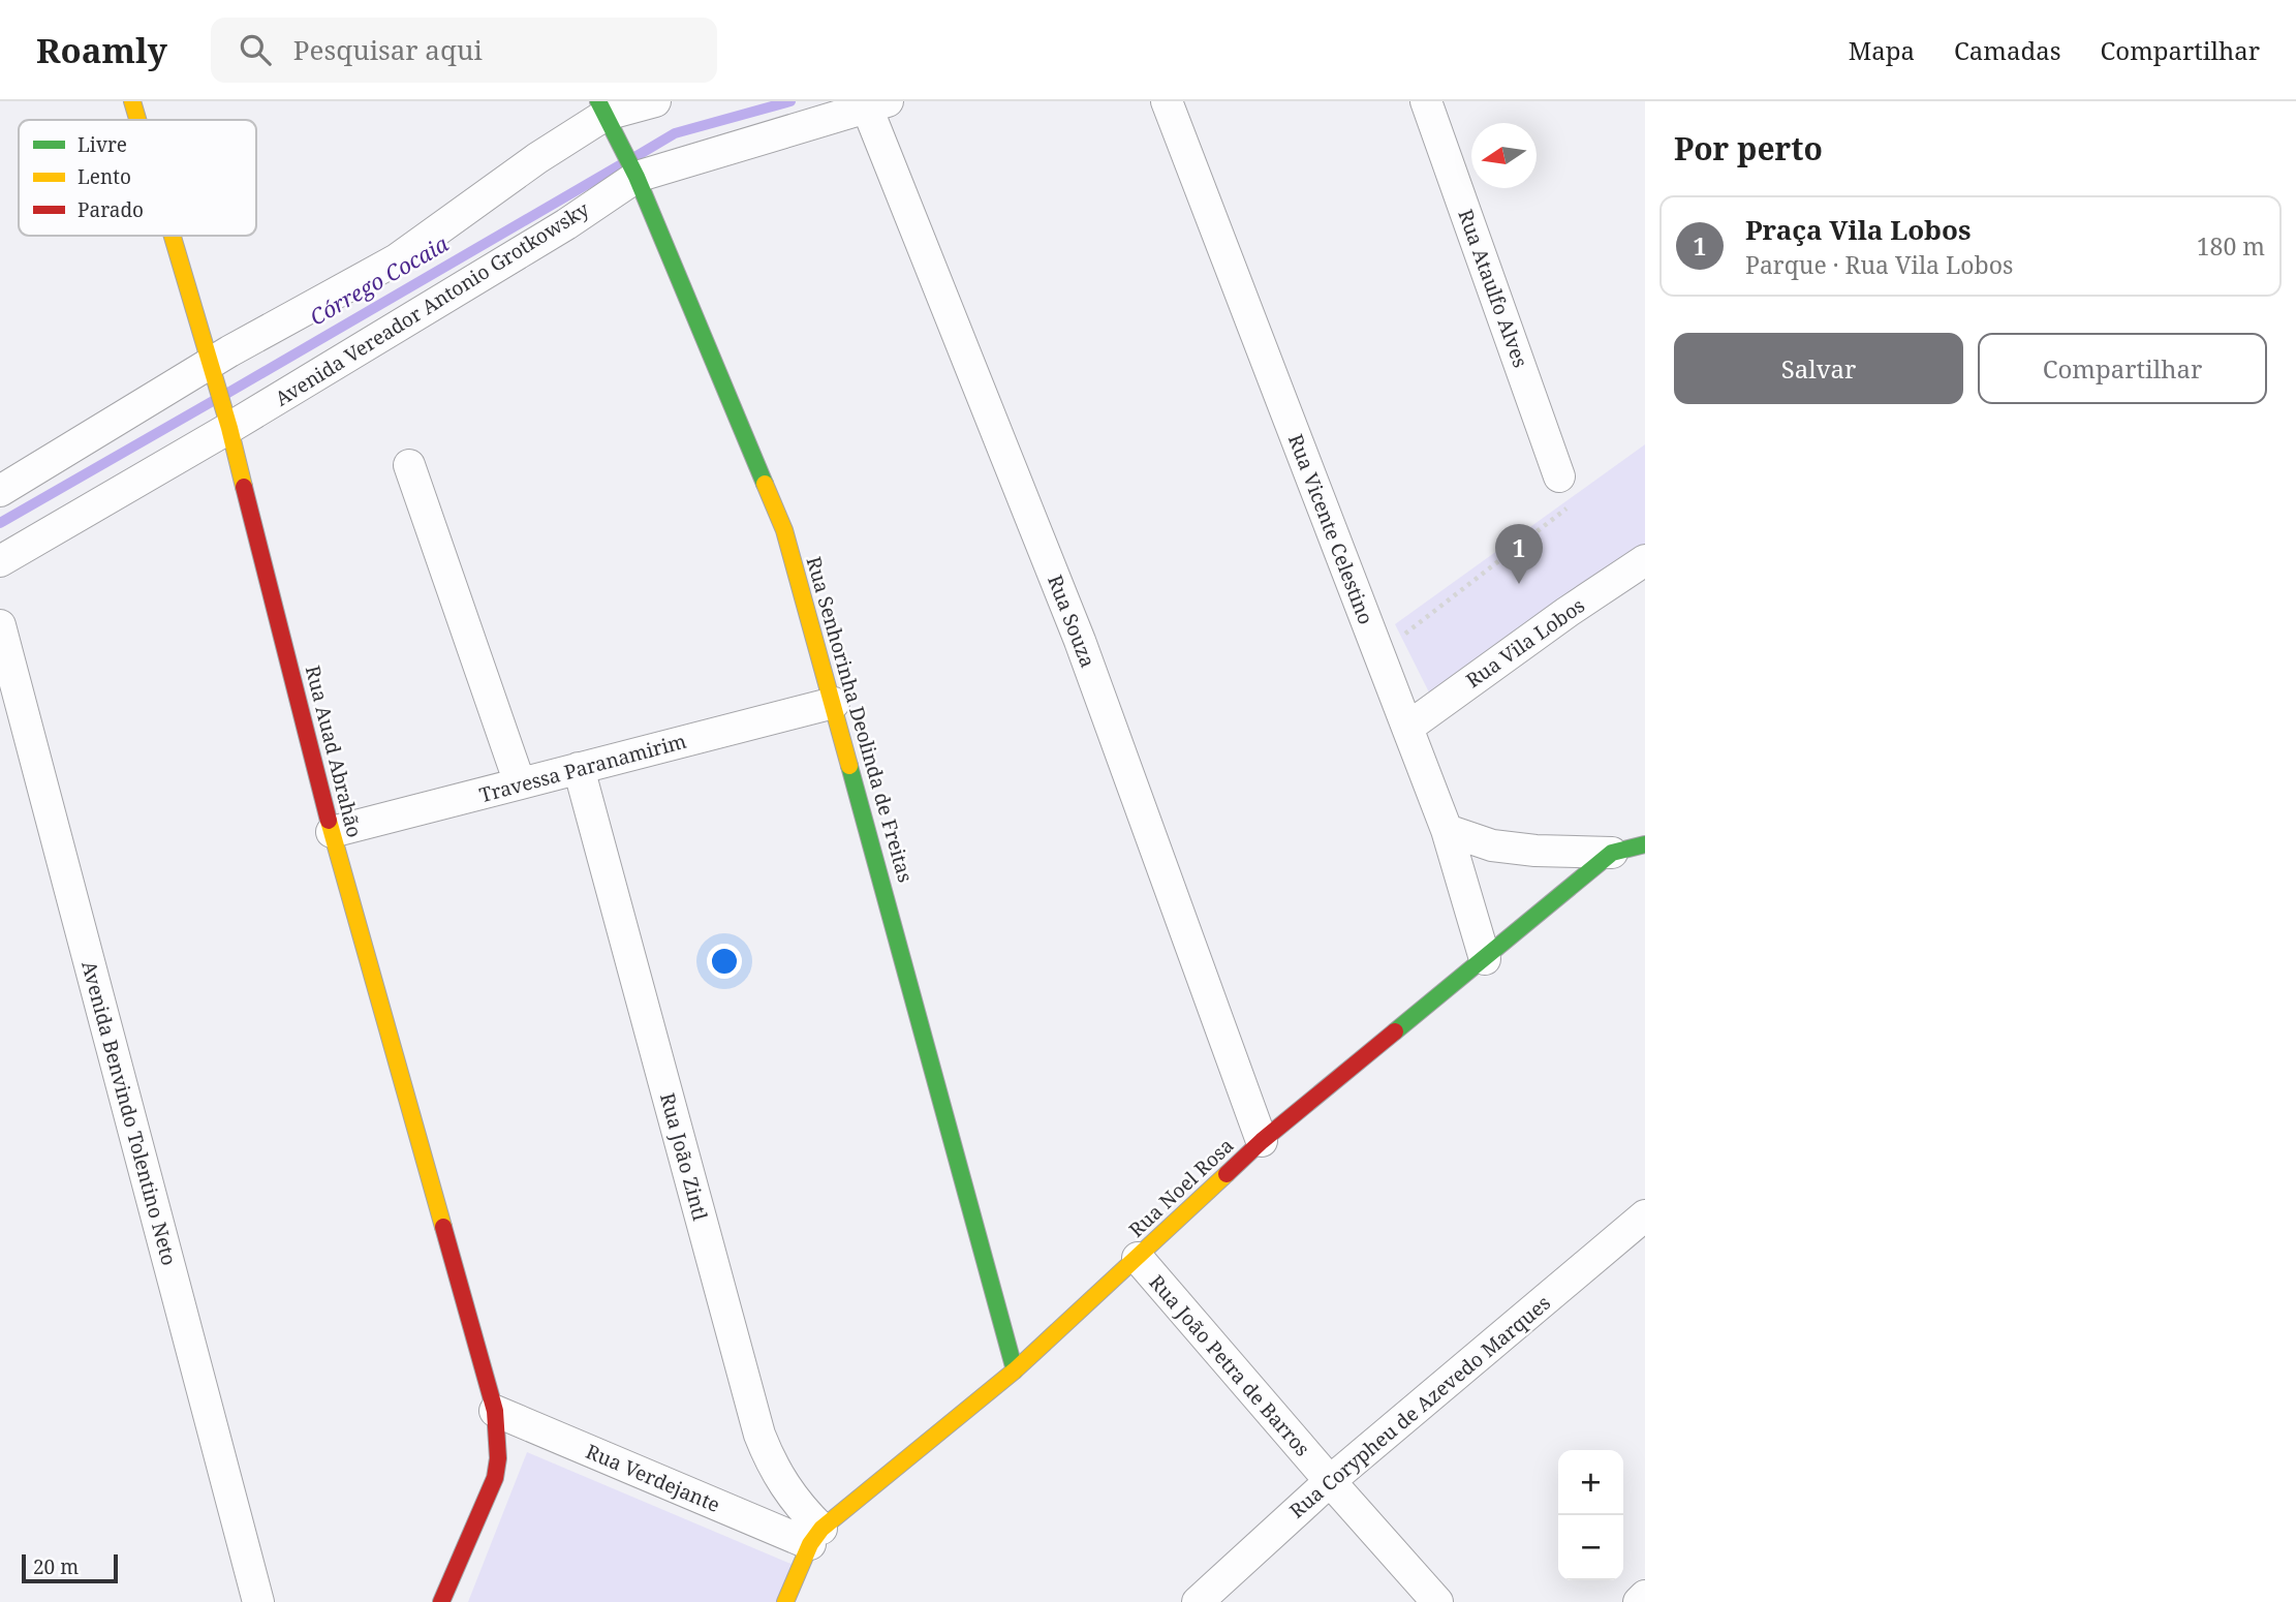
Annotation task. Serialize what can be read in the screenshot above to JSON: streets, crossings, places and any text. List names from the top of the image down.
{
  "streets": {
    "street": [
      "Rua Ataulfo Alves",
      "Avenida Vereador Antonio Grotkowsky",
      "Rua Vicente Celestino",
      "Rua Souza",
      "Rua Vila Lobos",
      "Rua Senhorinha Deolinda de Freitas",
      "Rua Auad Abrahão",
      "Travessa Paranamirim",
      "Avenida Benvindo Tolentino Neto",
      "Rua João Zintl",
      "Rua Noel Rosa",
      "Rua João Petra de Barros",
      "Rua Corypheu de Azevedo Marques",
      "Rua Verdejante"
    ]
  },
  "crossings": [
    ["Avenida Vereador Antonio Grotkowsky", "Rua Souza"],
    ["Avenida Vereador Antonio Grotkowsky", "Rua Senhorinha Deolinda de Freitas"],
    ["Avenida Vereador Antonio Grotkowsky", "Rua Auad Abrahão"],
    ["Rua Vicente Celestino", "Rua Vila Lobos"],
    ["Rua Vicente Celestino", "Rua Noel Rosa"],
    ["Rua Souza", "Rua Noel Rosa"],
    ["Rua Senhorinha Deolinda de Freitas", "Travessa Paranamirim"],
    ["Rua Senhorinha Deolinda de Freitas", "Rua Noel Rosa"],
    ["Rua Auad Abrahão", "Travessa Paranamirim"],
    ["Rua Auad Abrahão", "Rua Verdejante"],
    ["Travessa Paranamirim", "Rua João Zintl"],
    ["Rua João Zintl", "Rua Noel Rosa"],
    ["Rua João Zintl", "Rua Verdejante"],
    ["Rua Noel Rosa", "Rua João Petra de Barros"],
    ["Rua Noel Rosa", "Rua Verdejante"],
    ["Rua João Petra de Barros", "Rua Corypheu de Azevedo Marques"]
  ],
  "water": ["Córrego Cocaia"],
  "legend": ["Livre", "Lento", "Parado"],
  "scale_bar": "20 m",
  "north": "left",
  "page": {
    "header": "Roamly",
    "search": "Pesquisar aqui",
    "nav": ["Mapa", "Camadas", "Compartilhar"],
    "heading": "Por perto",
    "list": [
      {
        "mark": "1",
        "name": "Praça Vila Lobos",
        "note": "Parque · Rua Vila Lobos",
        "value": "180 m"
      }
    ],
    "buttons": ["Salvar", "Compartilhar"],
    "pins": "1",
    "map_buttons": ["+", "−"],
    "scale": "20 m"
  }
}
